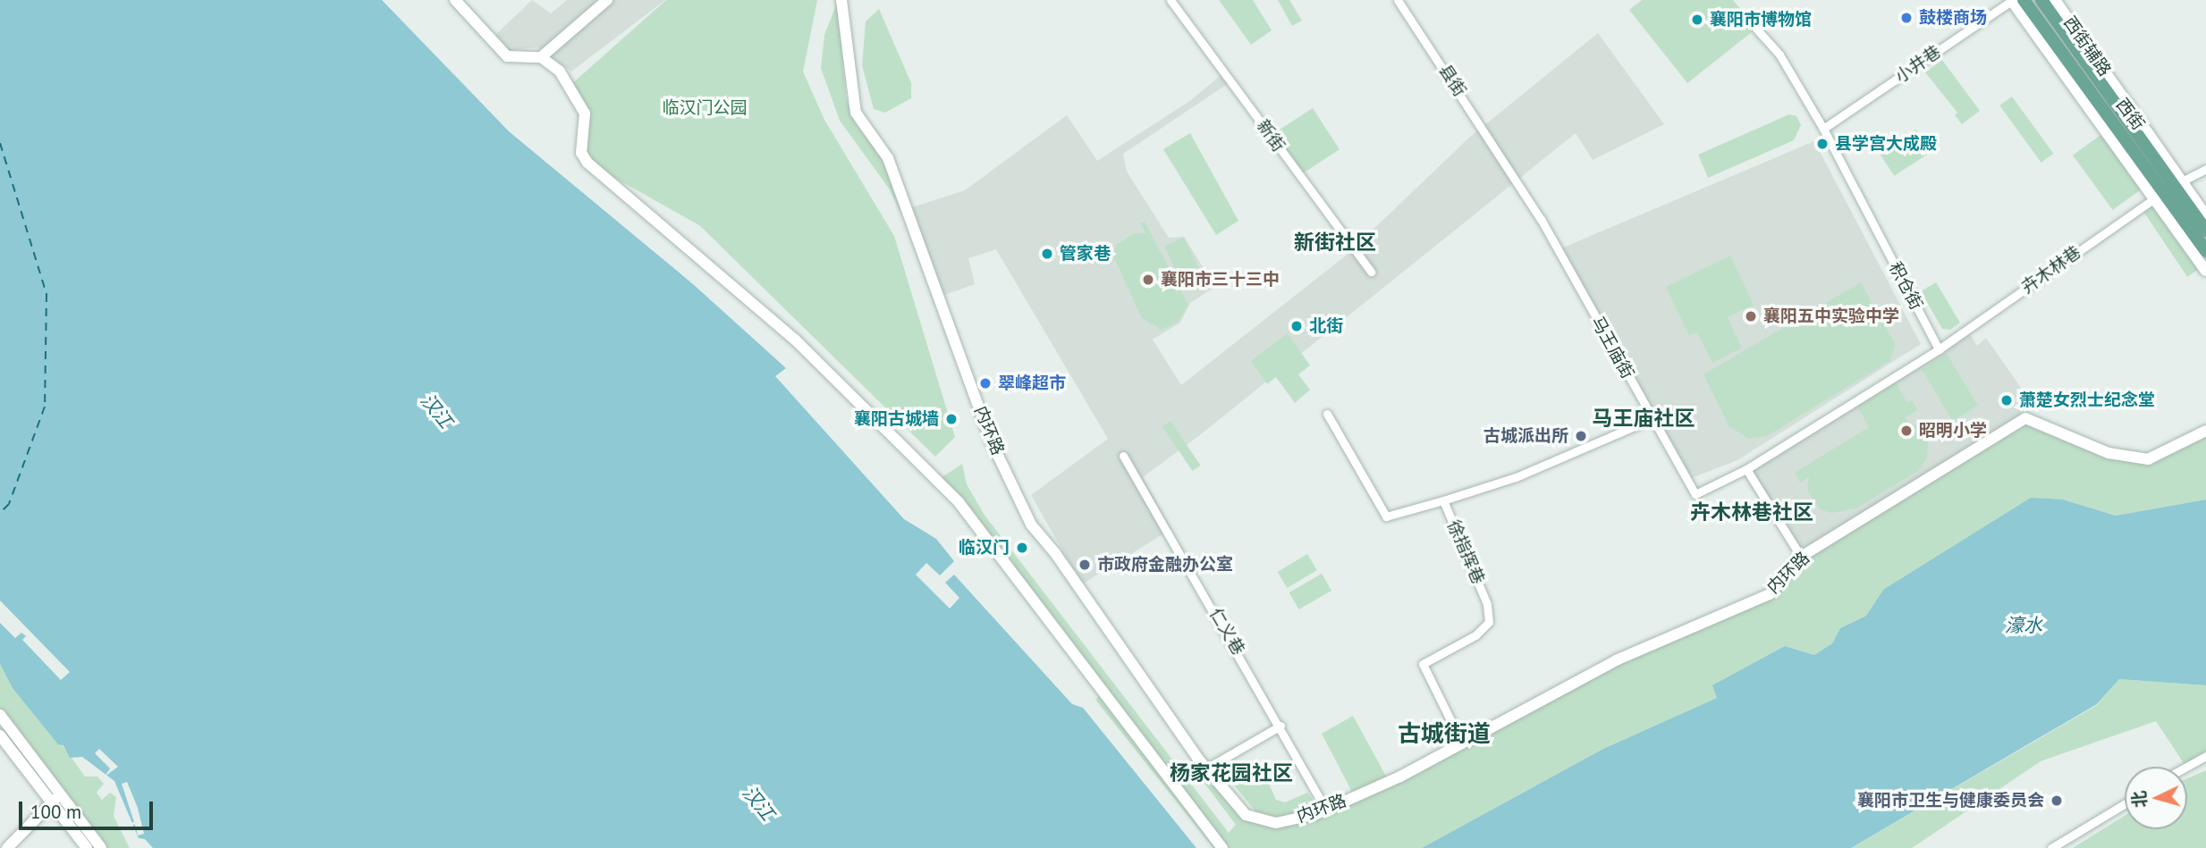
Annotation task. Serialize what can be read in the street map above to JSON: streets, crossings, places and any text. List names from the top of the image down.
{
  "streets": {
    "main road": ["西街"],
    "street": [
      "西街辅路",
      "小井巷",
      "县街",
      "新街",
      "卉木林巷",
      "积仓街",
      "马王庙街",
      "内环路",
      "徐指挥巷",
      "仁义巷"
    ]
  },
  "crossings": [
    ["西街辅路", "西街"],
    ["西街辅路", "卉木林巷"],
    ["小井巷", "积仓街"],
    ["县街", "马王庙街"],
    ["西街", "卉木林巷"],
    ["卉木林巷", "积仓街"],
    ["马王庙街", "徐指挥巷"],
    ["内环路", "徐指挥巷"],
    ["内环路", "仁义巷"]
  ],
  "districts": [
    "新街社区",
    "马王庙社区",
    "卉木林巷社区",
    "古城街道",
    "杨家花园社区"
  ],
  "water": ["汉江", "濠水"],
  "parks": ["临汉门公园"],
  "places": [
    "鼓楼商场",
    "襄阳市博物馆",
    "县学宫大成殿",
    "管家巷",
    "襄阳市三十三中",
    "襄阳五中实验中学",
    "北街",
    "翠峰超市",
    "萧楚女烈士纪念堂",
    "襄阳古城墙",
    "昭明小学",
    "古城派出所",
    "临汉门",
    "市政府金融办公室",
    "襄阳市卫生与健康委员会"
  ],
  "scale_bar": "100 m",
  "north": "left"
}
